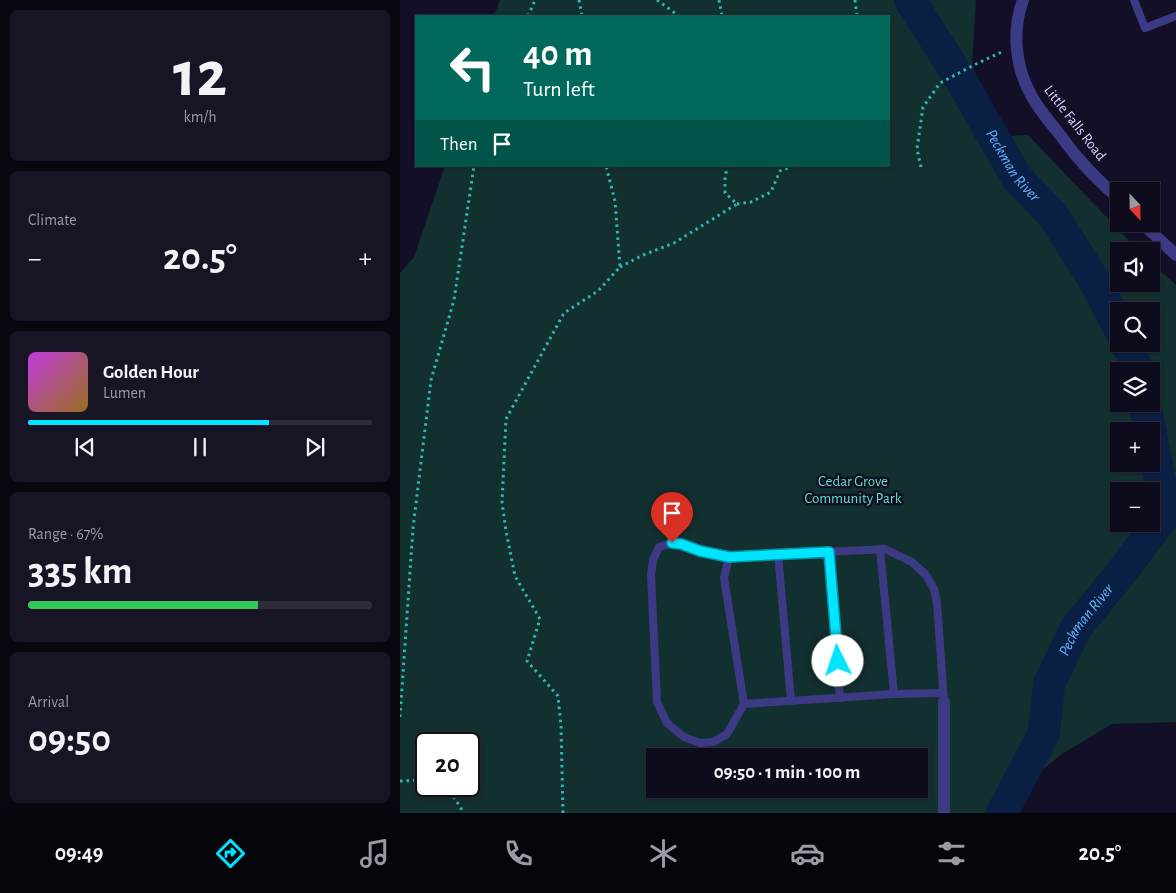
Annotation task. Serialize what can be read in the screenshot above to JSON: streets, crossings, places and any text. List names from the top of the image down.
{
  "streets": {
    "street": ["Little Falls Road"]
  },
  "water": ["Peckman River"],
  "parks": ["Cedar Grove Community Park"],
  "north": "bottom",
  "page": {
    "tile": [
      ["12", "km/h"],
      "Climate",
      ["Range · 67%", "335 km"],
      ["Arrival", "09:50"]
    ],
    "turn": ["40 m", "Turn left"],
    "then": "Then",
    "map_buttons": ["+", "−"],
    "heat": ["−", "20.5°", "+"],
    "song": ["Golden Hour", "Lumen"],
    "limit": "20",
    "trip": "09:50 · 1 min · 100 m",
    "tabs": ["09:49", "20.5°"]
  }
}
